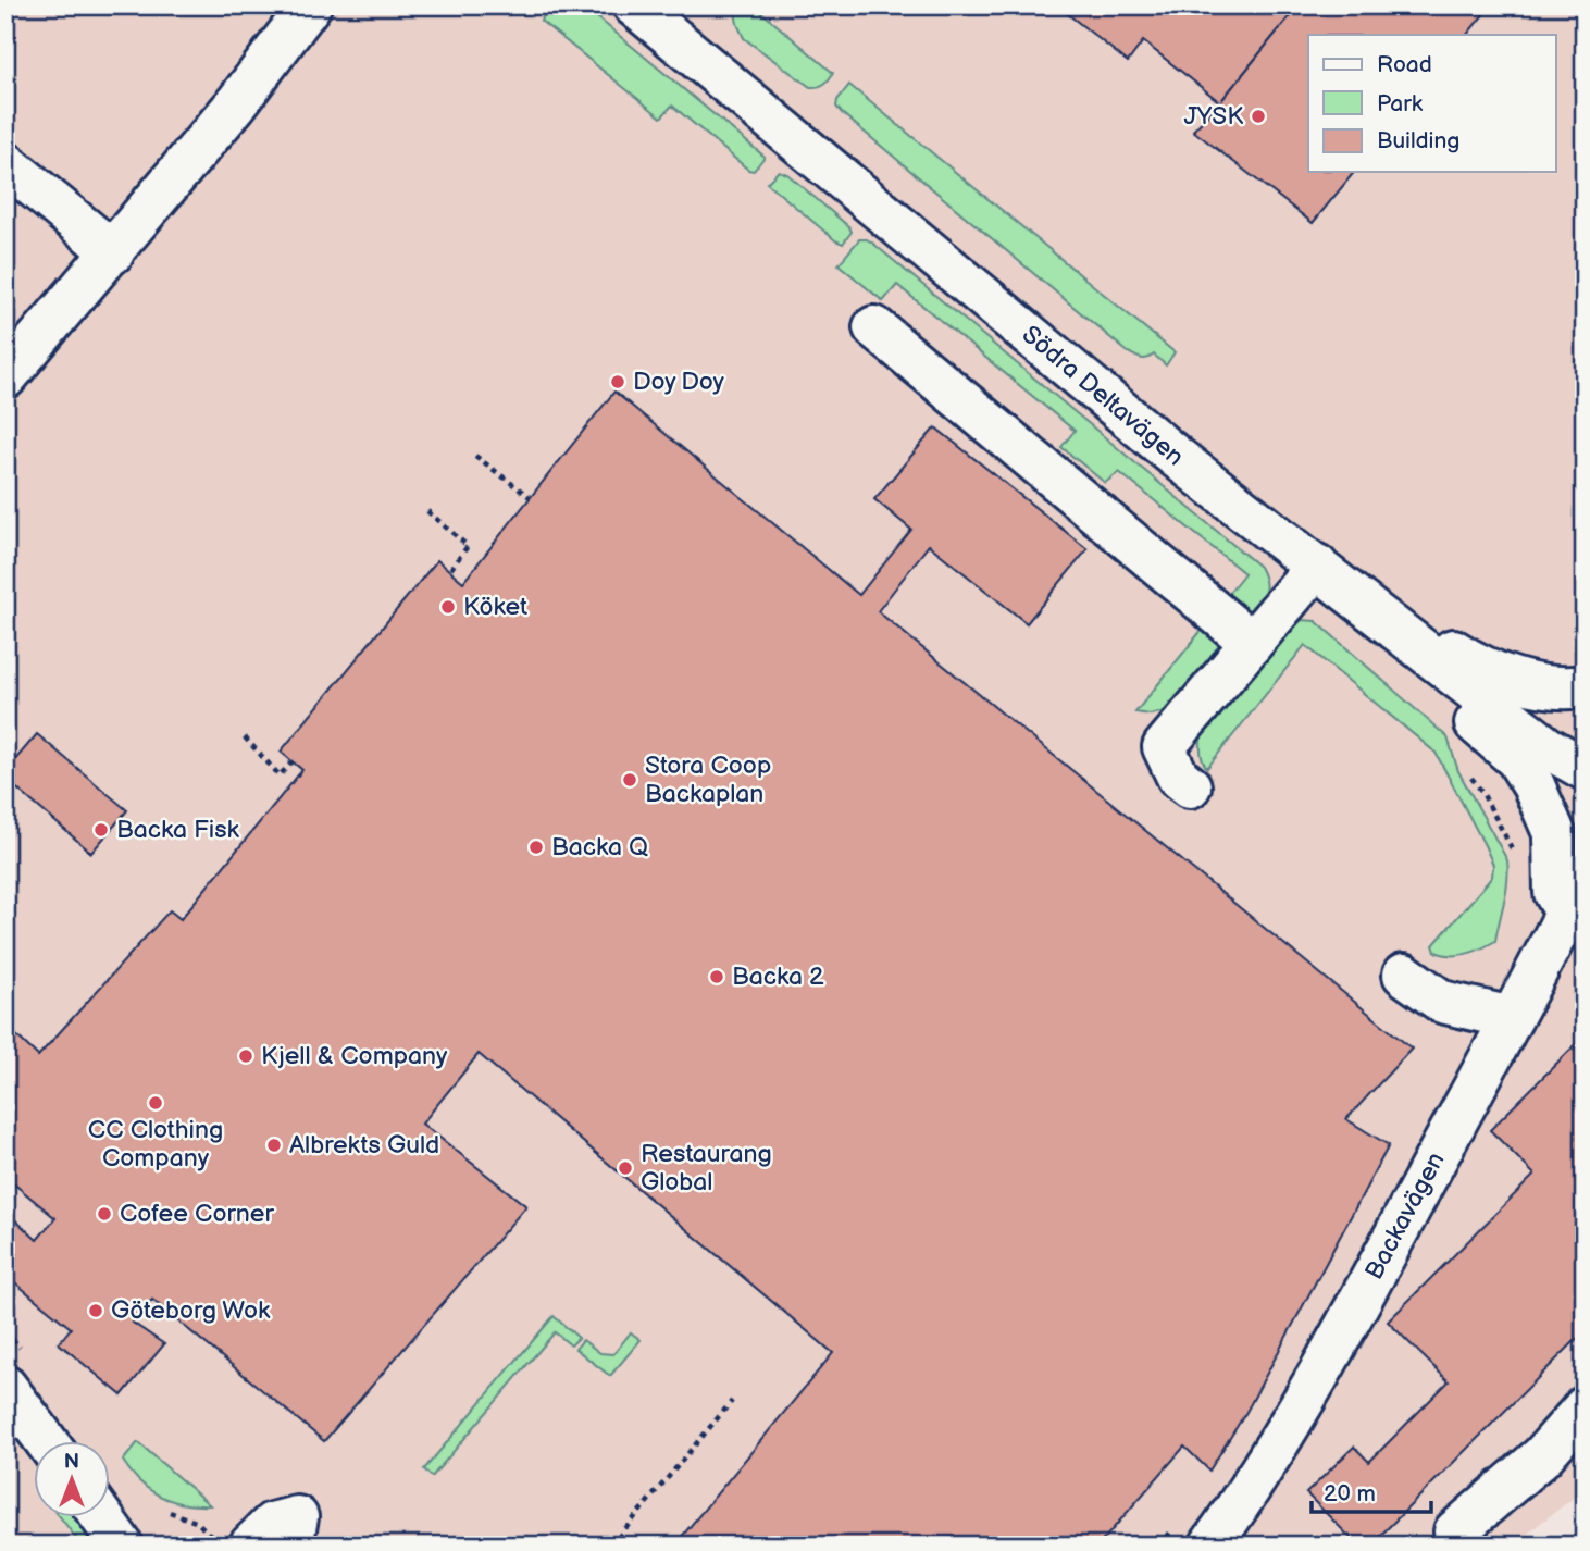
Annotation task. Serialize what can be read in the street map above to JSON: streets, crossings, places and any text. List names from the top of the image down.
{
  "streets": {
    "street": ["Södra Deltavägen", "Backavägen"]
  },
  "places": [
    "JYSK",
    "Doy Doy",
    "Köket",
    "Stora Coop Backaplan",
    "Backa Fisk",
    "Backa Q",
    "Backa 2",
    "Kjell & Company",
    "CC Clothing Company",
    "Albrekts Guld",
    "Restaurang Global",
    "Cofee Corner",
    "Göteborg Wok"
  ],
  "legend": ["Road", "Park", "Building"],
  "scale_bar": "20 m",
  "north": "top"
}
